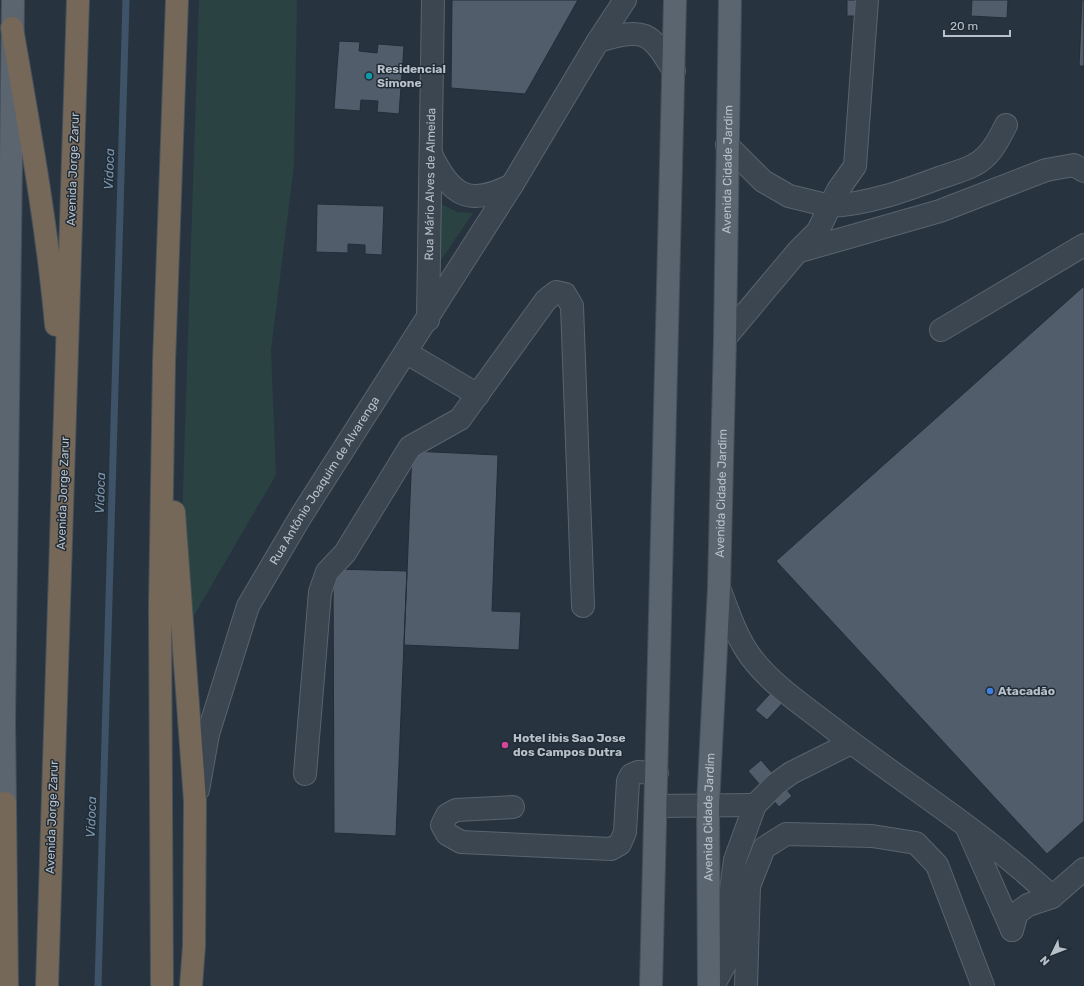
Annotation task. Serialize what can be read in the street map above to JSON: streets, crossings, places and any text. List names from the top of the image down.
{
  "streets": {
    "highway": ["Avenida Jorge Zarur"],
    "main road": ["Avenida Cidade Jardim"],
    "street": ["Rua Mário Alves de Almeida", "Rua Antônio Joaquim de Alvarenga"]
  },
  "crossings": [
    ["Rua Mário Alves de Almeida", "Rua Antônio Joaquim de Alvarenga"]
  ],
  "water": ["Vidoca"],
  "places": ["Residencial Simone", "Atacadão", "Hotel ibis Sao Jose dos Campos Dutra"],
  "scale_bar": "20 m",
  "north": "bottom left"
}
